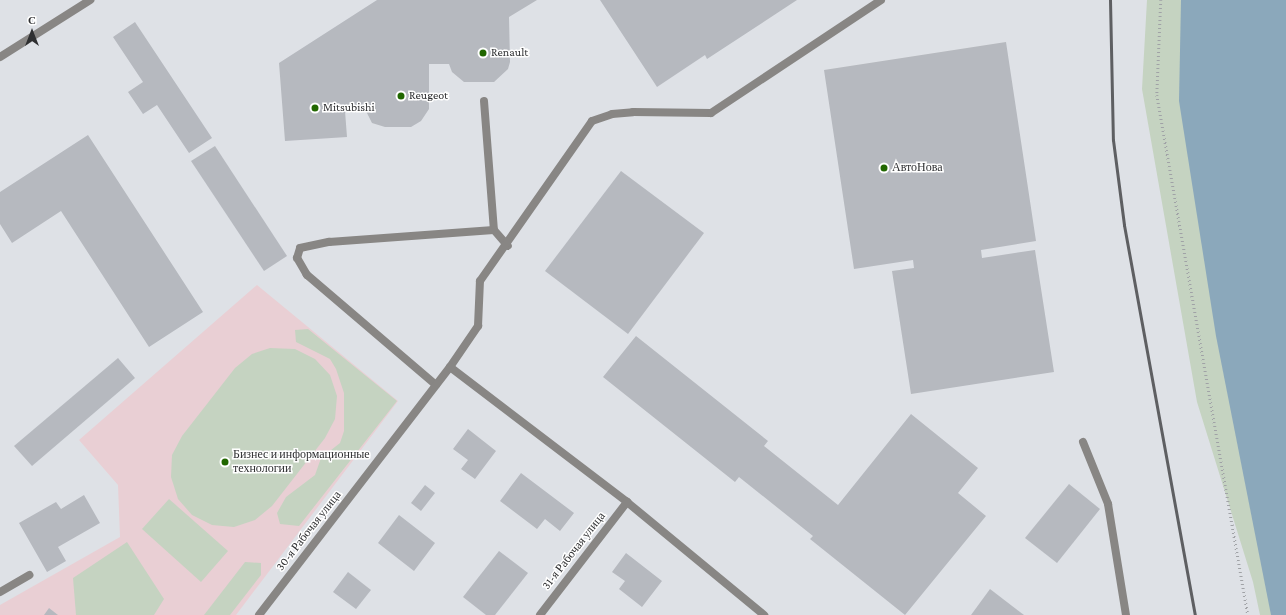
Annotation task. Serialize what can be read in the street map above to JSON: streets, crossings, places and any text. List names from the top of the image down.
{
  "streets": {
    "street": ["30-я Рабочая улица", "31-я Рабочая улица"]
  },
  "places": [
    "Renault",
    "Reugeot",
    "Mitsubishi",
    "АвтоНова",
    "Бизнес и информационные технологии"
  ],
  "north": "top"
}
